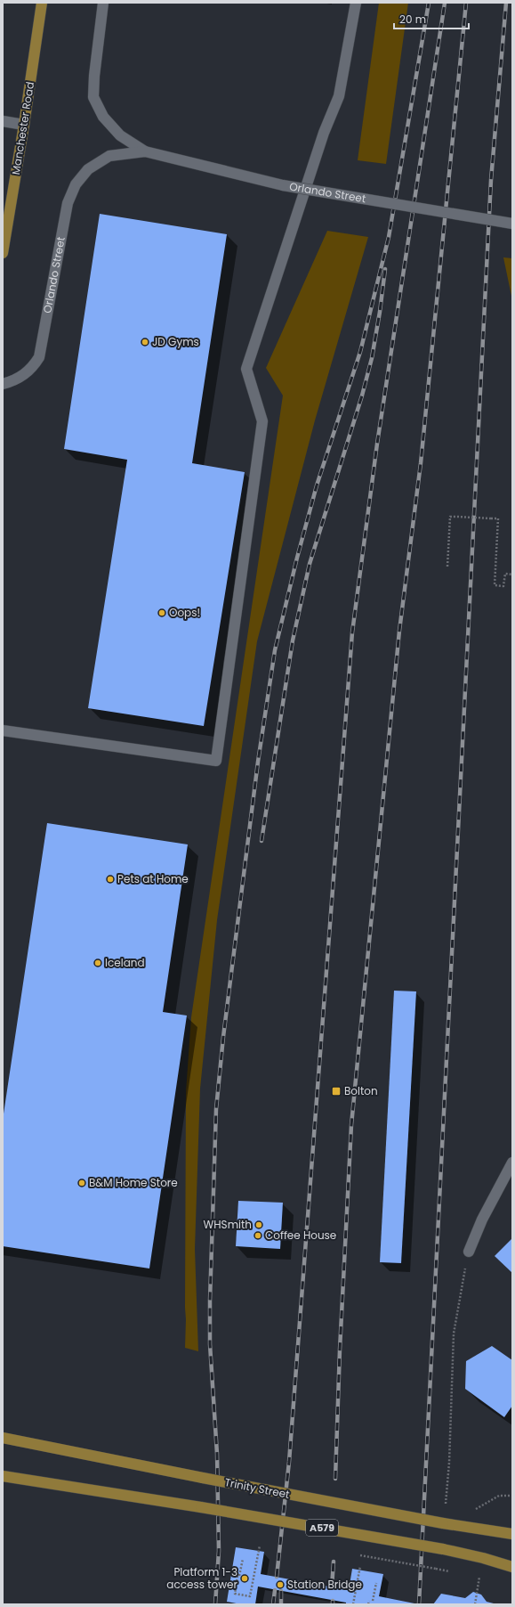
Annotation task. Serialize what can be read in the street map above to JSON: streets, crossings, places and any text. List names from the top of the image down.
{
  "streets": {
    "main road": ["Manchester Road", "Trinity Street", "A579"],
    "street": ["Orlando Street"]
  },
  "places": {
    "other": [
      "JD Gyms",
      "Oops!",
      "Pets at Home",
      "Iceland",
      "B&M Home Store",
      "WHSmith",
      "Coffee House",
      "Platform 1-3 access tower",
      "Station Bridge"
    ],
    "transit": ["Bolton"]
  },
  "scale_bar": "20 m"
}
